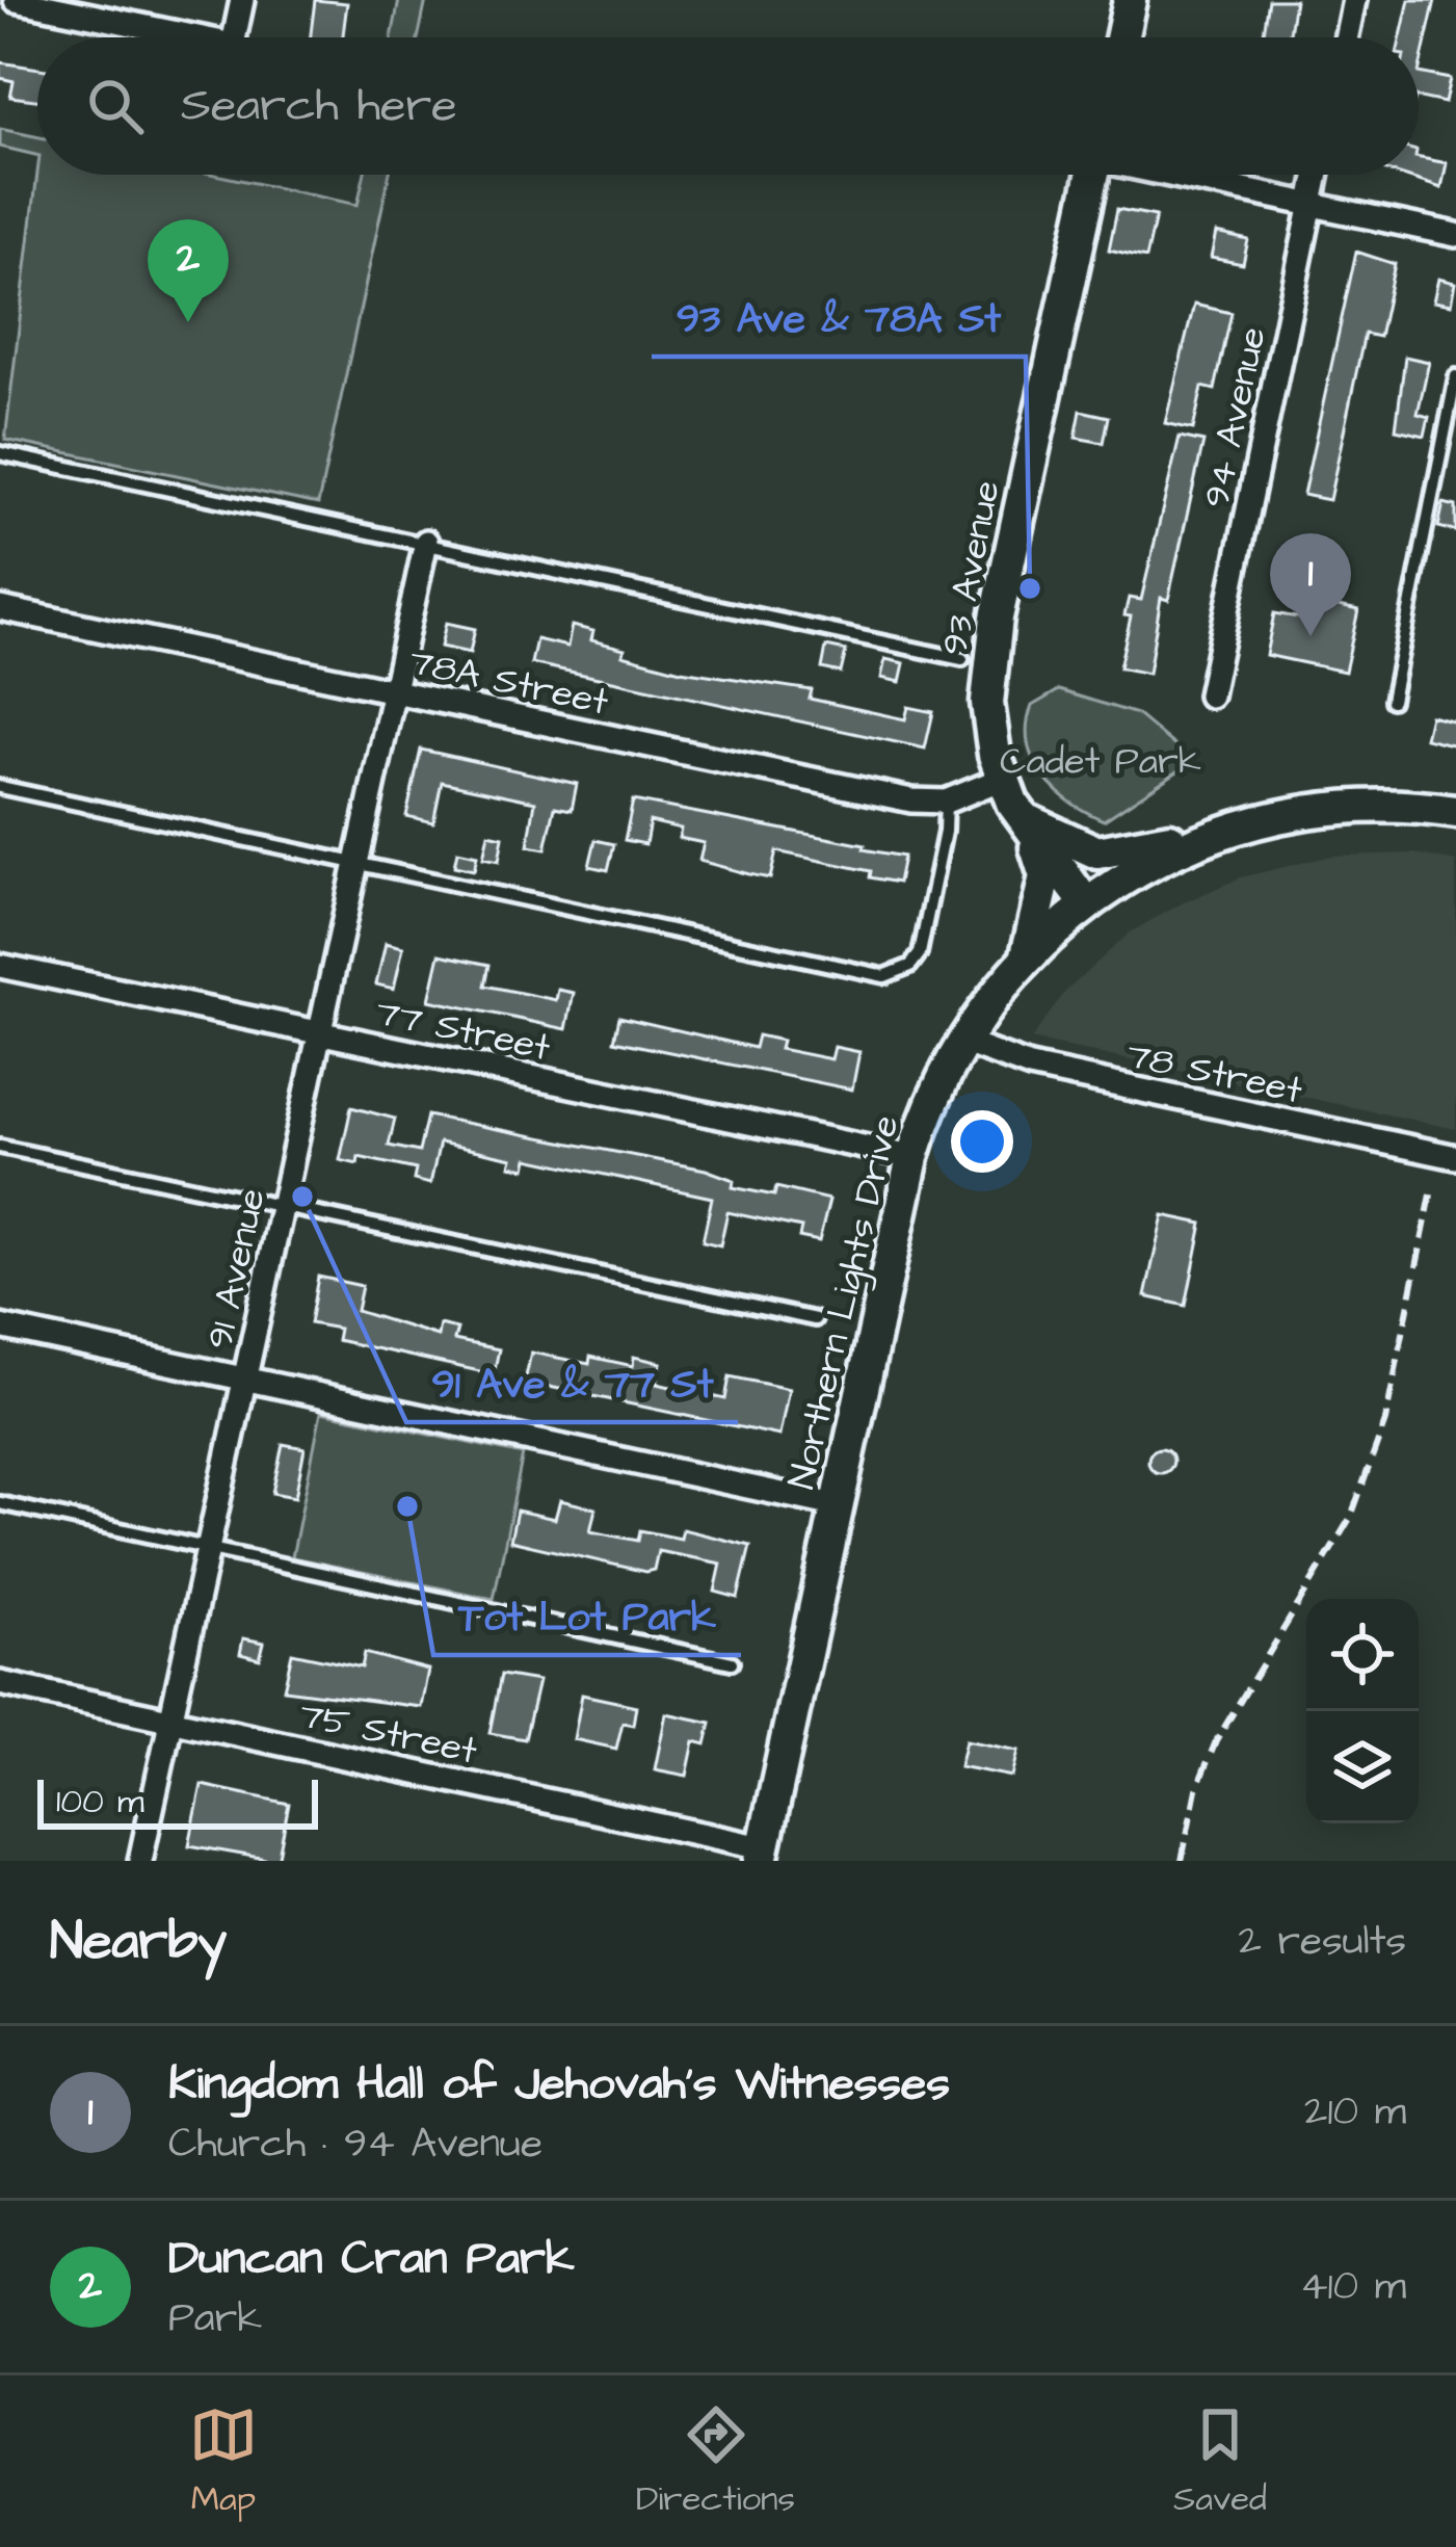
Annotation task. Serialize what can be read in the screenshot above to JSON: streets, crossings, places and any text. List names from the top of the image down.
{
  "streets": {
    "main road": ["93 Avenue", "Northern Lights Drive"],
    "street": [
      "94 Avenue",
      "78A Street",
      "77 Street",
      "78 Street",
      "91 Avenue",
      "75 Street"
    ]
  },
  "crossings": [
    ["93 Avenue", "78A Street"],
    ["93 Avenue", "Northern Lights Drive"],
    ["78A Street", "91 Avenue"],
    ["77 Street", "91 Avenue"],
    ["77 Street", "Northern Lights Drive"],
    ["78 Street", "Northern Lights Drive"],
    ["91 Avenue", "75 Street"],
    ["Northern Lights Drive", "75 Street"]
  ],
  "parks": ["Cadet Park"],
  "places": ["93 Ave & 78A St", "91 Ave & 77 St", "Tot Lot Park"],
  "scale_bar": "100 m",
  "page": {
    "search": "Search here",
    "pins": ["2", "1"],
    "scale": "100 m",
    "heading": ["Nearby", "2 results"],
    "list": [
      {
        "mark": "1",
        "name": "Kingdom Hall of Jehovah's Witnesses",
        "note": "Church · 94 Avenue",
        "value": "210 m"
      },
      {
        "mark": "2",
        "name": "Duncan Cran Park",
        "note": "Park",
        "value": "410 m"
      }
    ],
    "nav": ["Map", "Directions", "Saved"]
  }
}
